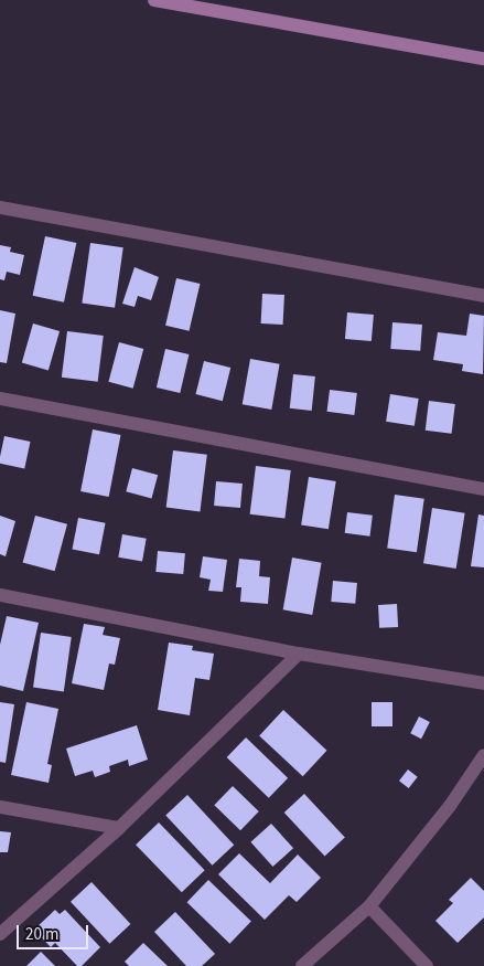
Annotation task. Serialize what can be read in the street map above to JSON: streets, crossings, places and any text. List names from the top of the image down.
{
  "scale_bar": "20 m"
}
